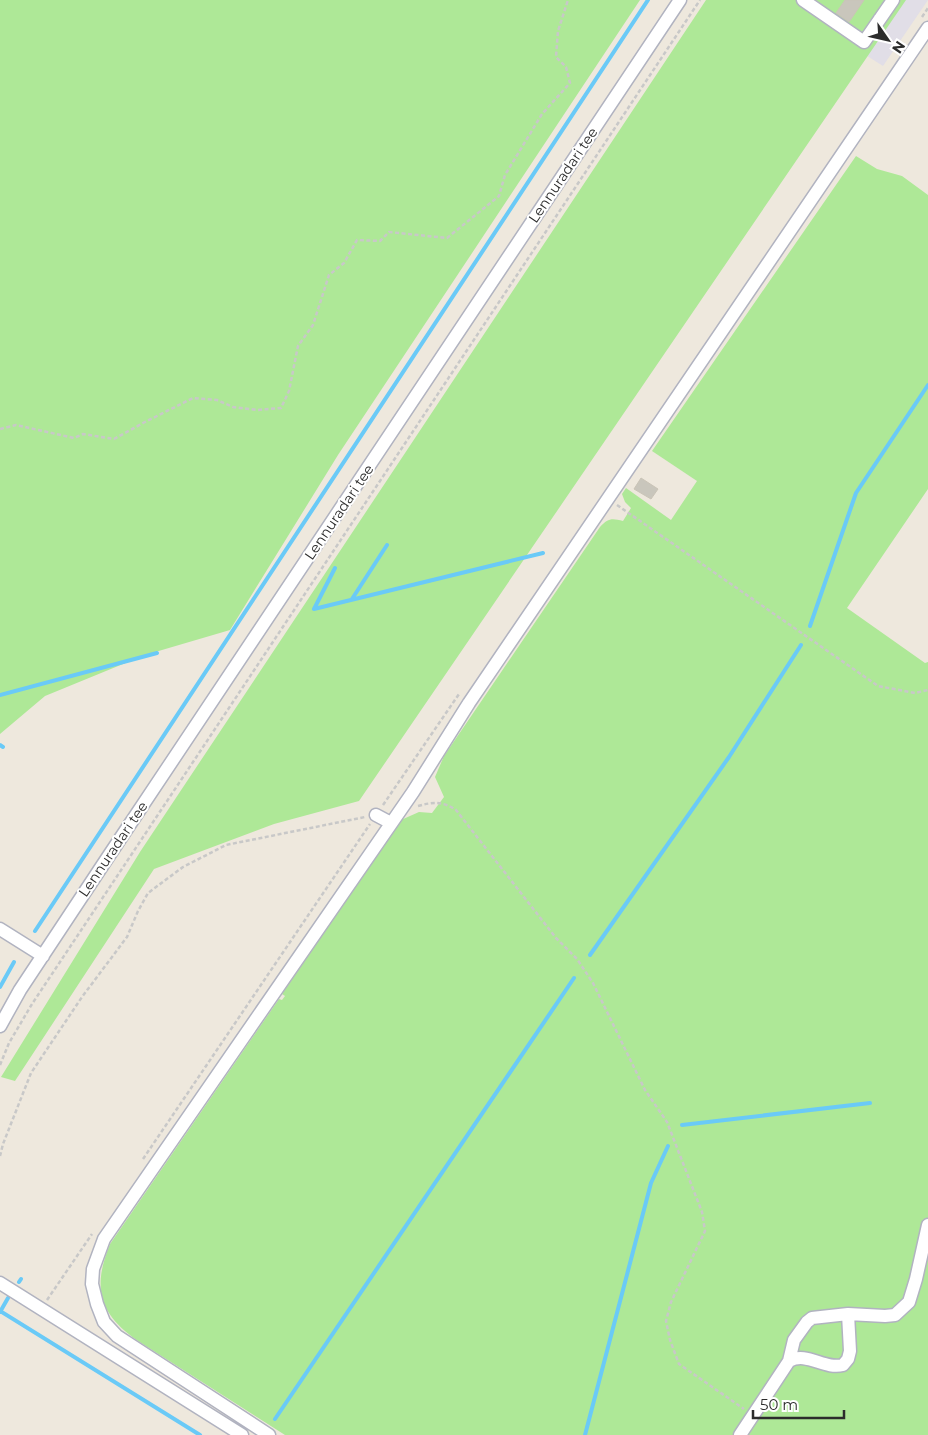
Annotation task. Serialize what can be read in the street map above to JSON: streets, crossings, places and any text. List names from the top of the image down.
{
  "streets": {
    "lane": ["Lennuradari tee"]
  },
  "scale_bar": "50 m",
  "north": "bottom right"
}
